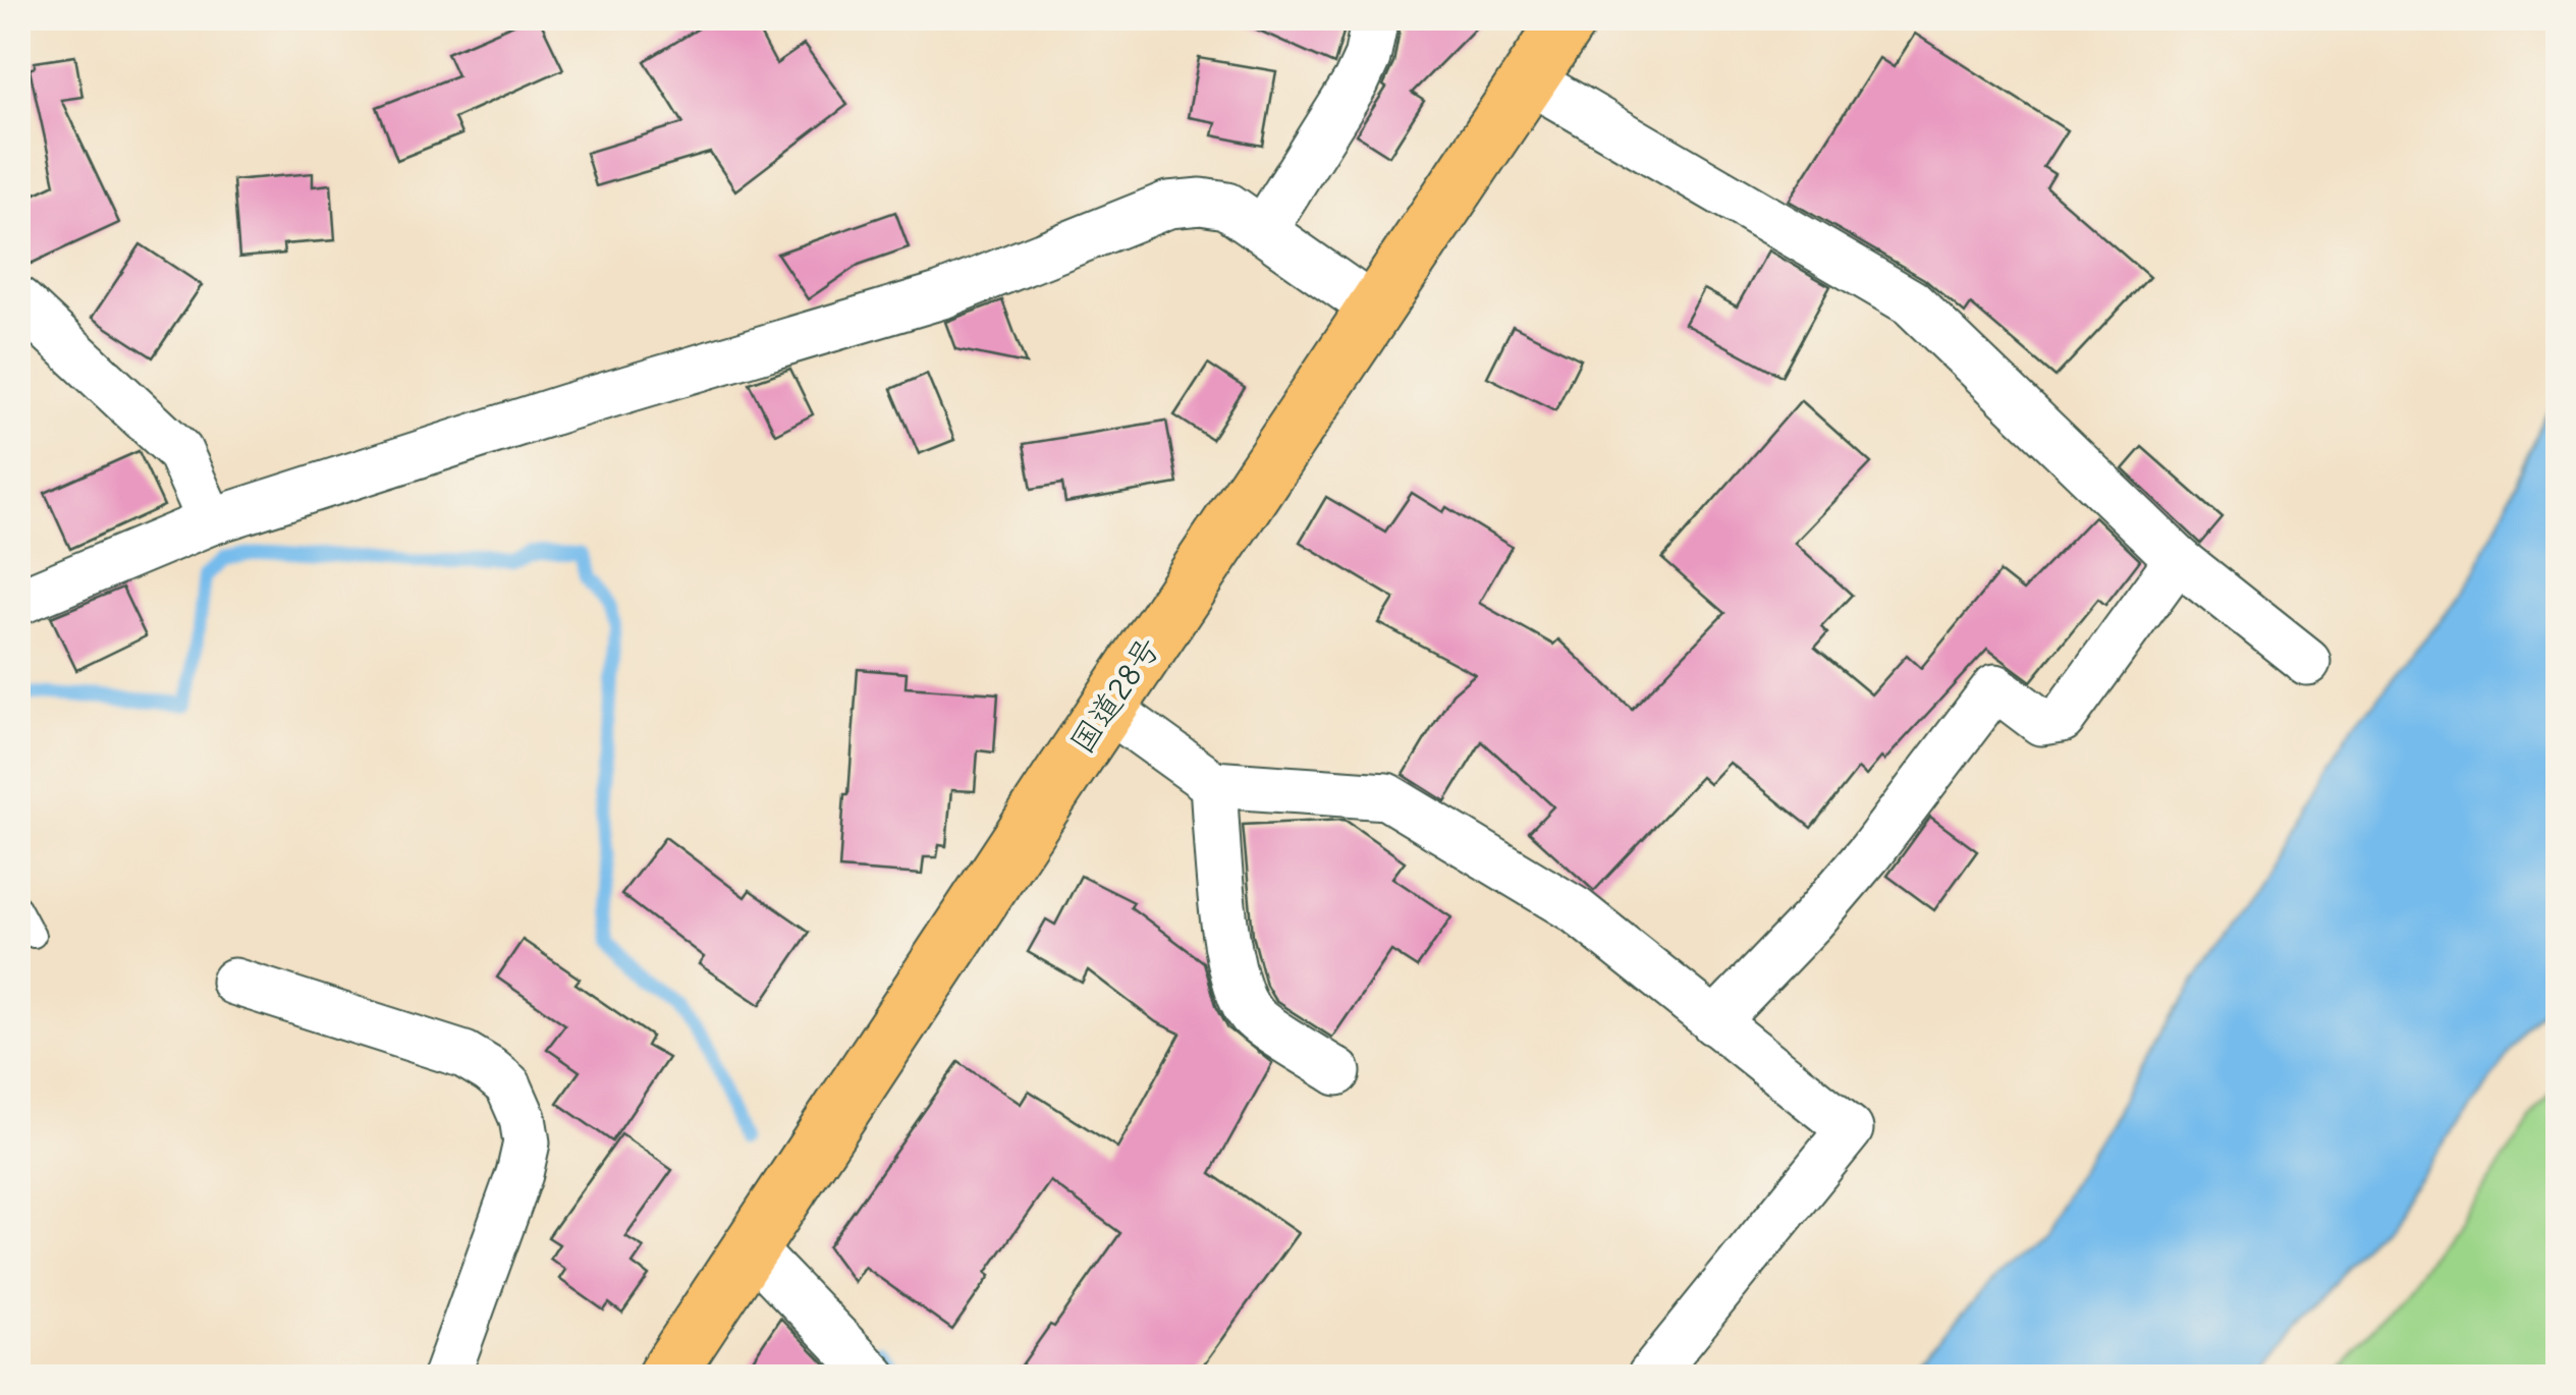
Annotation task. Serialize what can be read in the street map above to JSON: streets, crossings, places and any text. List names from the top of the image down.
{
  "streets": {
    "highway": ["国道28号"]
  }
}
